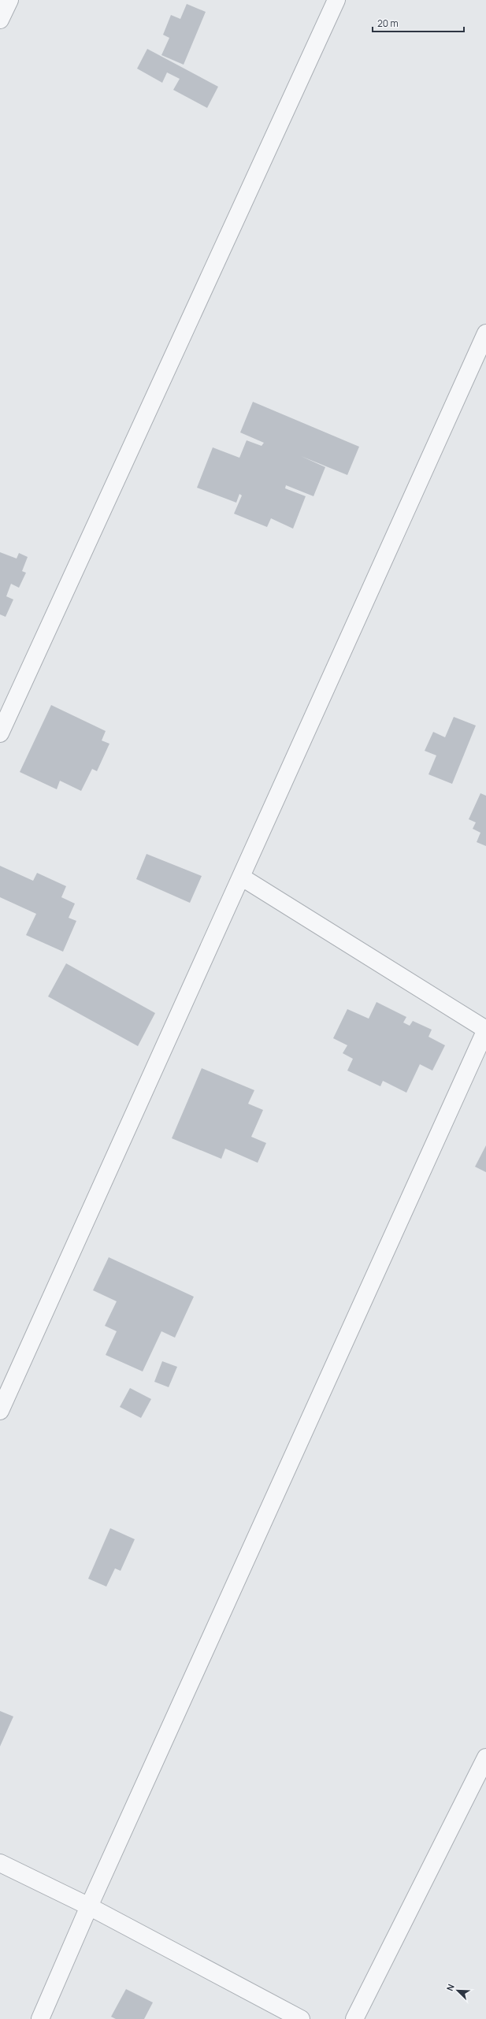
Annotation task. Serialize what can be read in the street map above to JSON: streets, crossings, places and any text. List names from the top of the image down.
{
  "scale_bar": "20 m",
  "north": "top left"
}
